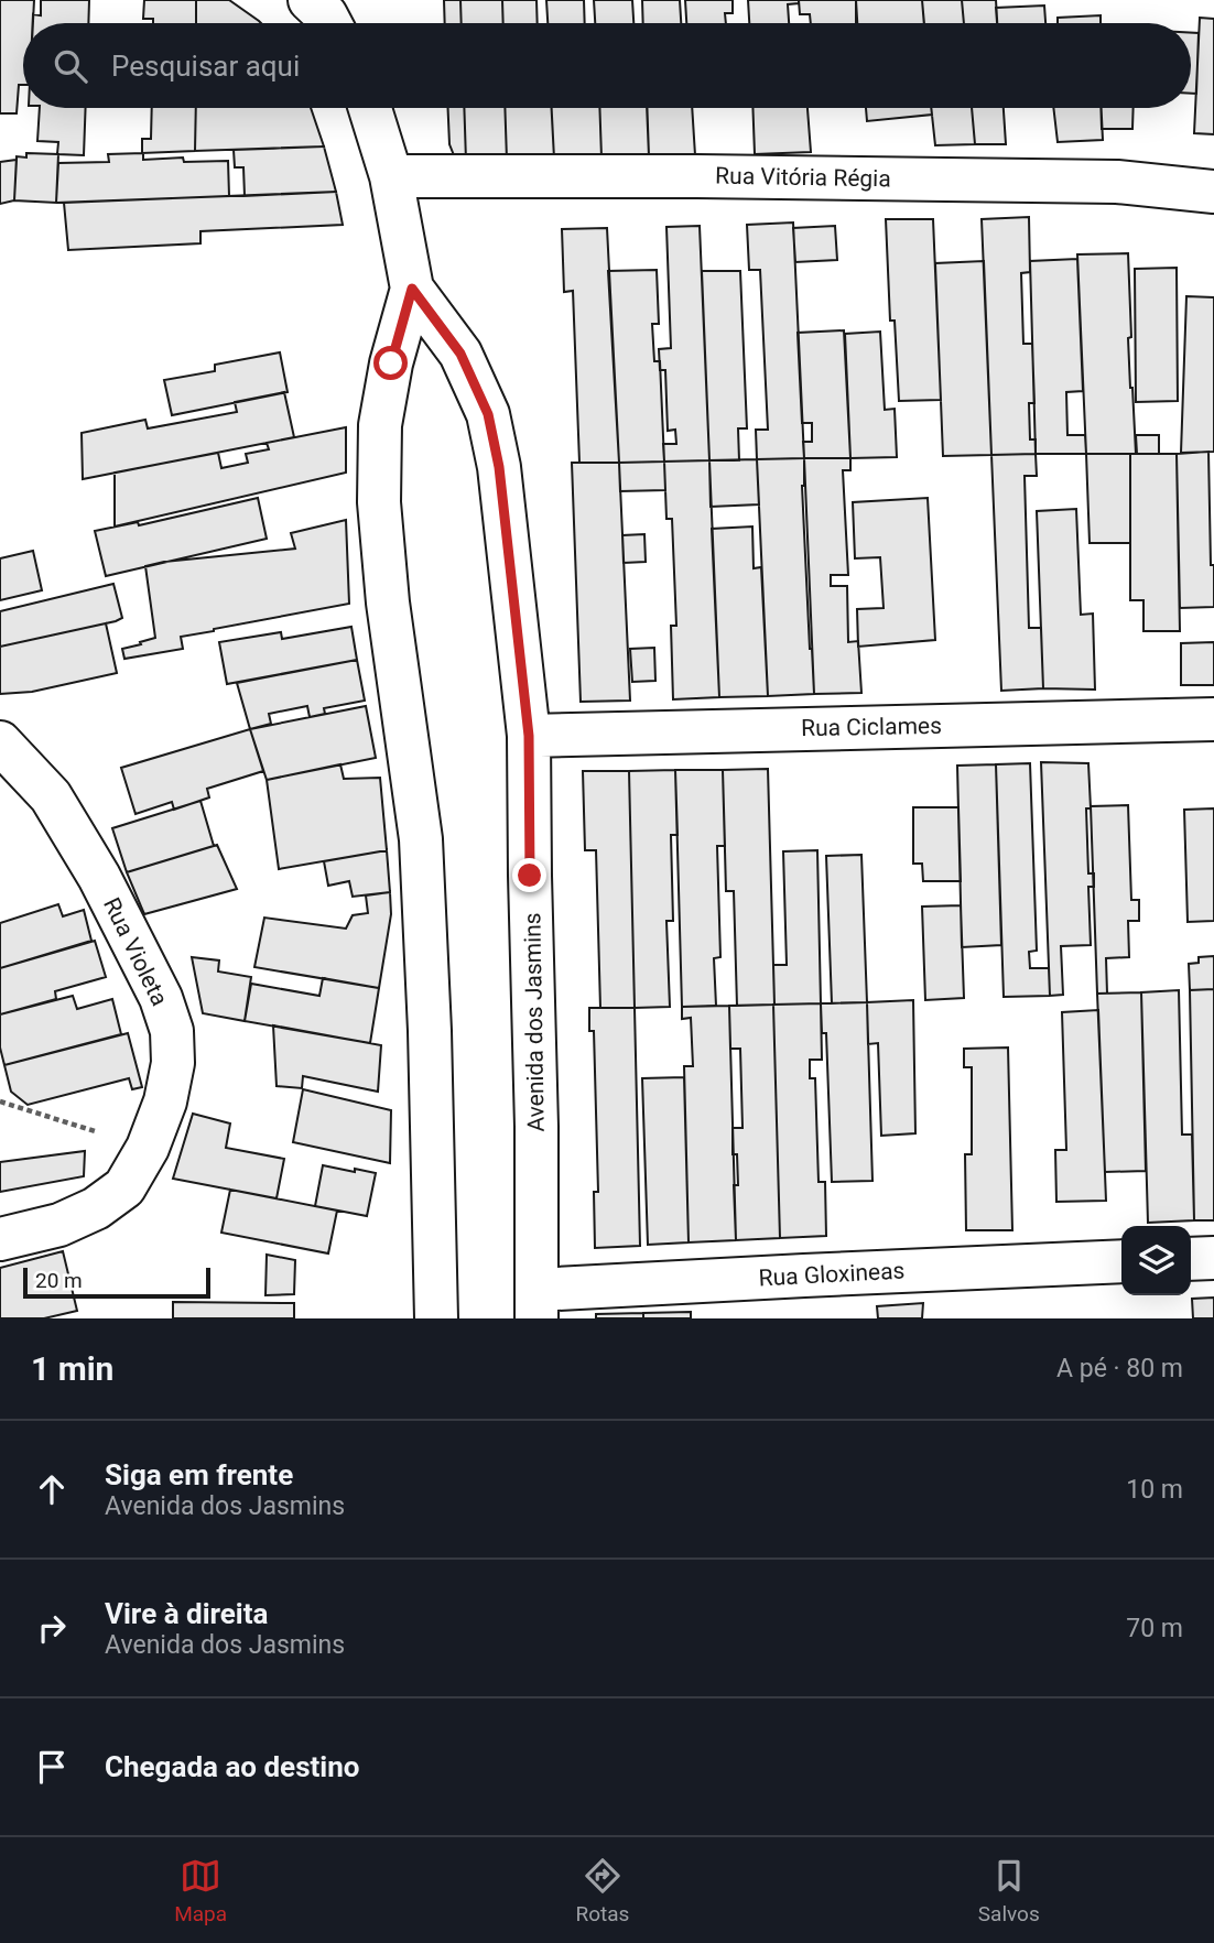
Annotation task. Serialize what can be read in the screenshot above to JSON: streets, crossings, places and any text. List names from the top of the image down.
{
  "streets": {
    "street": [
      "Rua Vitória Régia",
      "Rua Ciclames",
      "Rua Violeta",
      "Avenida dos Jasmins",
      "Rua Gloxineas"
    ]
  },
  "crossings": [
    ["Rua Vitória Régia", "Avenida dos Jasmins"],
    ["Rua Ciclames", "Avenida dos Jasmins"],
    ["Avenida dos Jasmins", "Rua Gloxineas"]
  ],
  "scale_bar": "20 m",
  "page": {
    "search": "Pesquisar aqui",
    "scale": "20 m",
    "heading": ["1 min", "A pé · 80 m"],
    "list": [
      ["Siga em frente", "Avenida dos Jasmins", "10 m"],
      ["Vire à direita", "Avenida dos Jasmins", "70 m"],
      "Chegada ao destino"
    ],
    "nav": ["Mapa", "Rotas", "Salvos"]
  }
}
